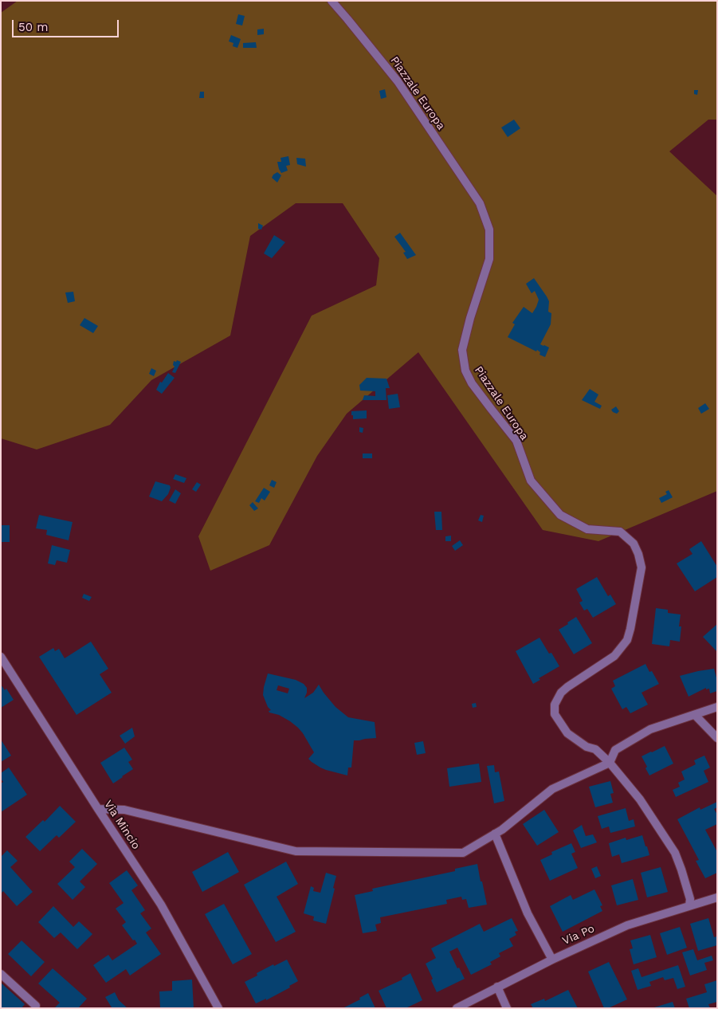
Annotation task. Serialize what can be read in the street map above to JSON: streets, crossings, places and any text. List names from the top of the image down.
{
  "streets": {
    "street": ["Piazzale Europa", "Via Mincio", "Via Po"]
  },
  "crossings": [
    ["Piazzale Europa", "Via Po"]
  ],
  "scale_bar": "50 m"
}
